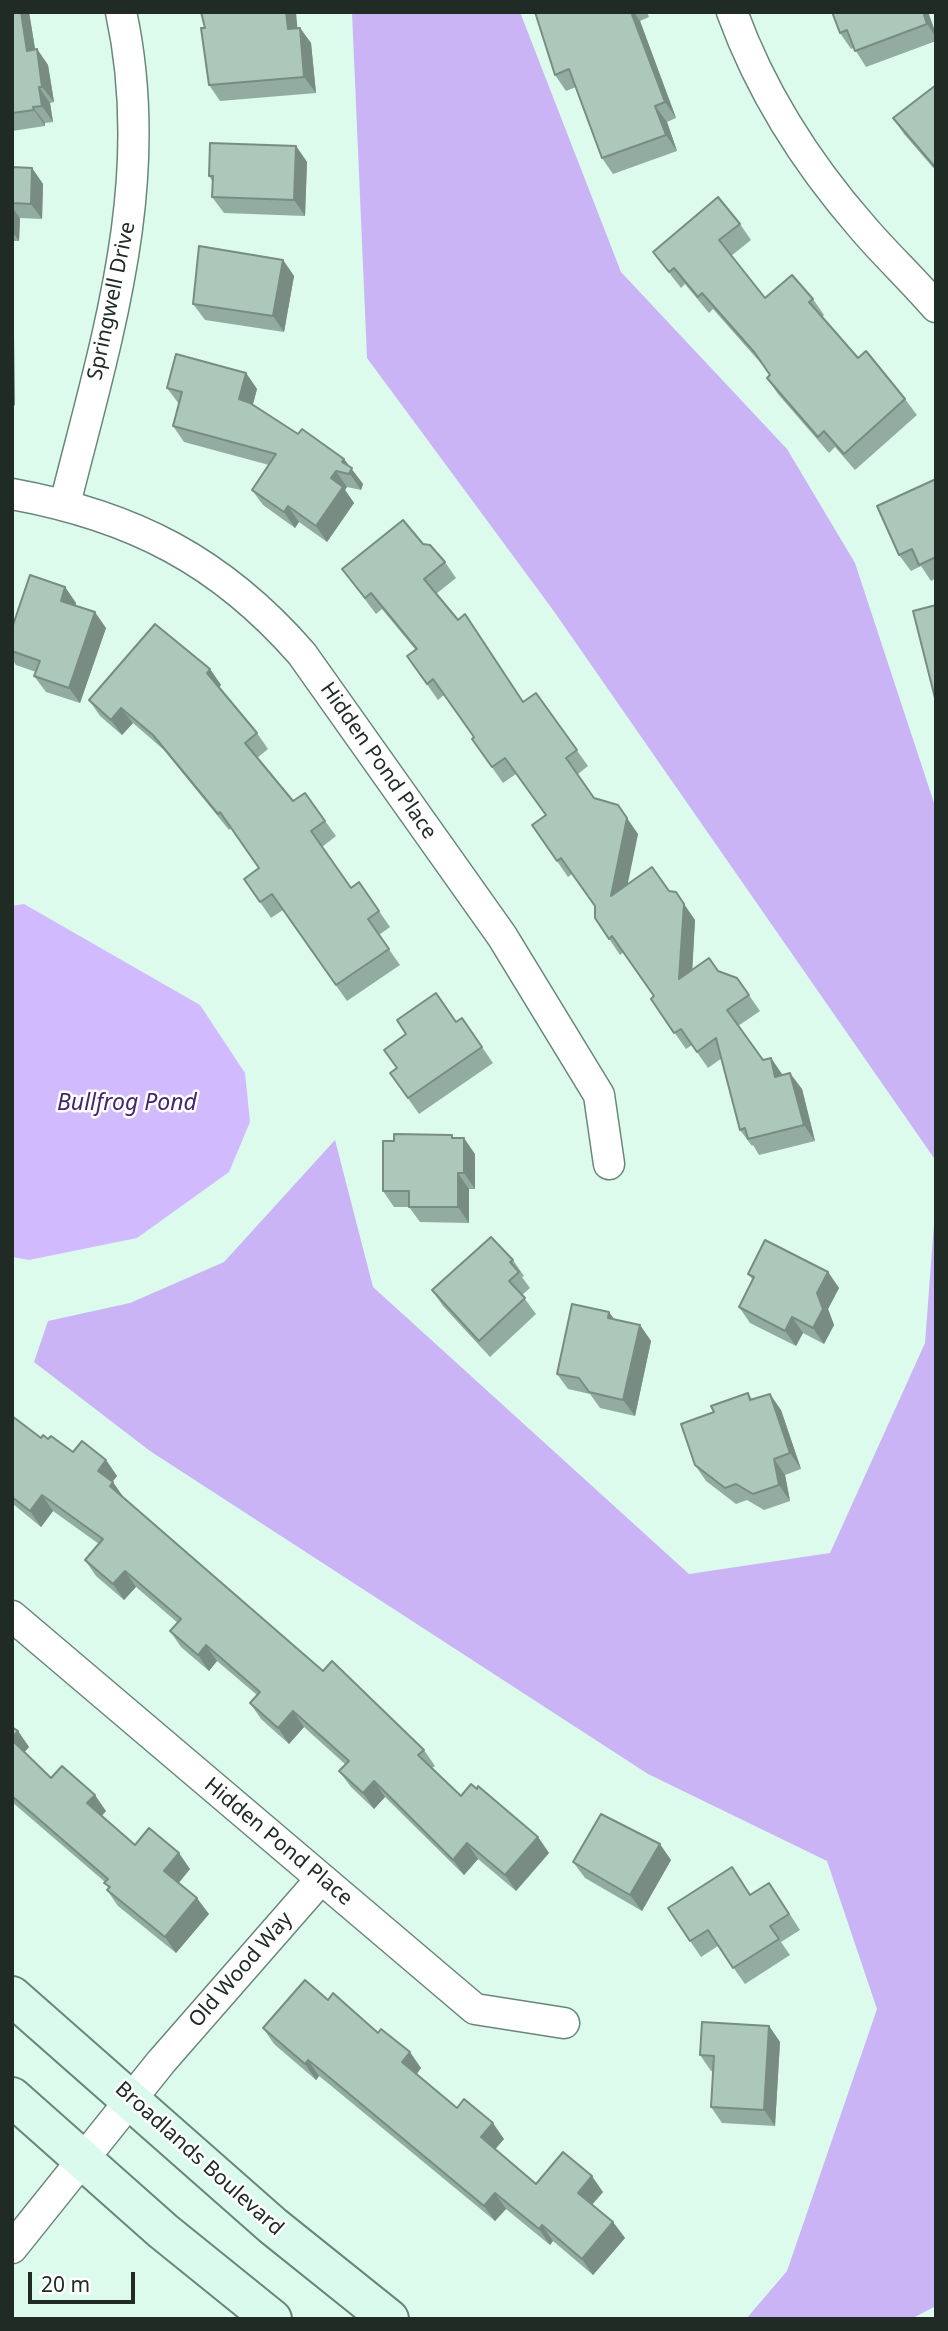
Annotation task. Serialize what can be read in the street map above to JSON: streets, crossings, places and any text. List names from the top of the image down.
{
  "streets": {
    "main road": ["Broadlands Boulevard"],
    "street": ["Springwell Drive", "Hidden Pond Place", "Old Wood Way"]
  },
  "crossings": [
    ["Springwell Drive", "Hidden Pond Place"],
    ["Hidden Pond Place", "Old Wood Way"],
    ["Old Wood Way", "Broadlands Boulevard"]
  ],
  "water": ["Bullfrog Pond"],
  "scale_bar": "20 m"
}
